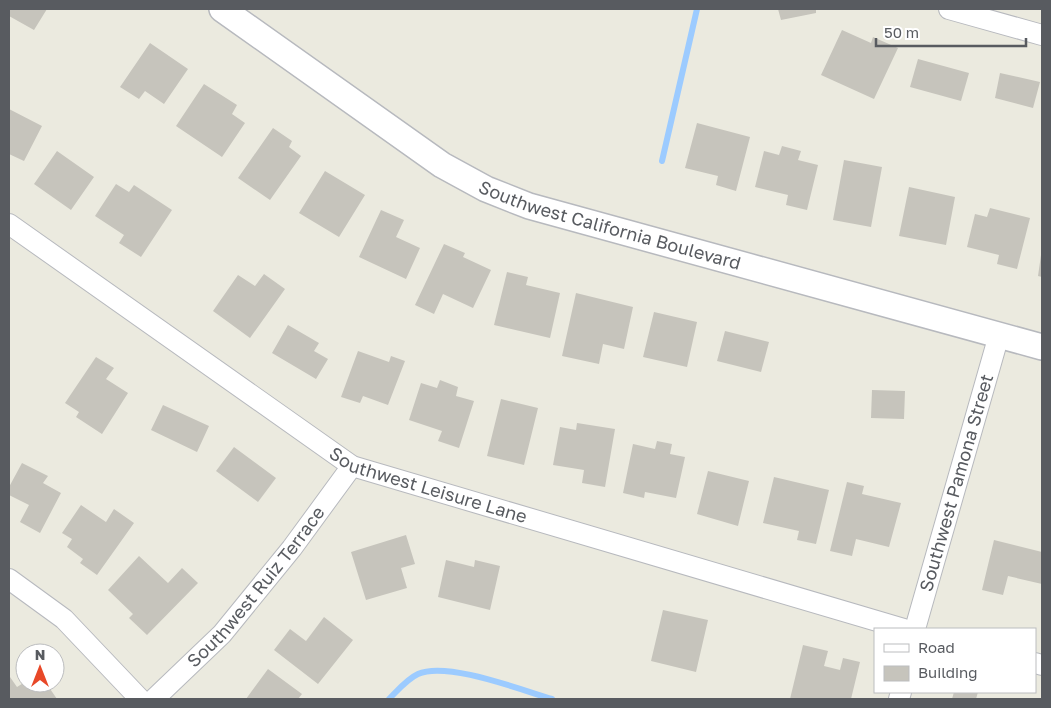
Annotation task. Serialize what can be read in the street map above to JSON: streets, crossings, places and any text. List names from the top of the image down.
{
  "streets": {
    "street": [
      "Southwest California Boulevard",
      "Southwest Pamona Street",
      "Southwest Leisure Lane",
      "Southwest Ruiz Terrace"
    ]
  },
  "crossings": [
    ["Southwest California Boulevard", "Southwest Pamona Street"],
    ["Southwest Leisure Lane", "Southwest Ruiz Terrace"]
  ],
  "legend": ["Road", "Building"],
  "scale_bar": "50 m",
  "north": "top"
}
